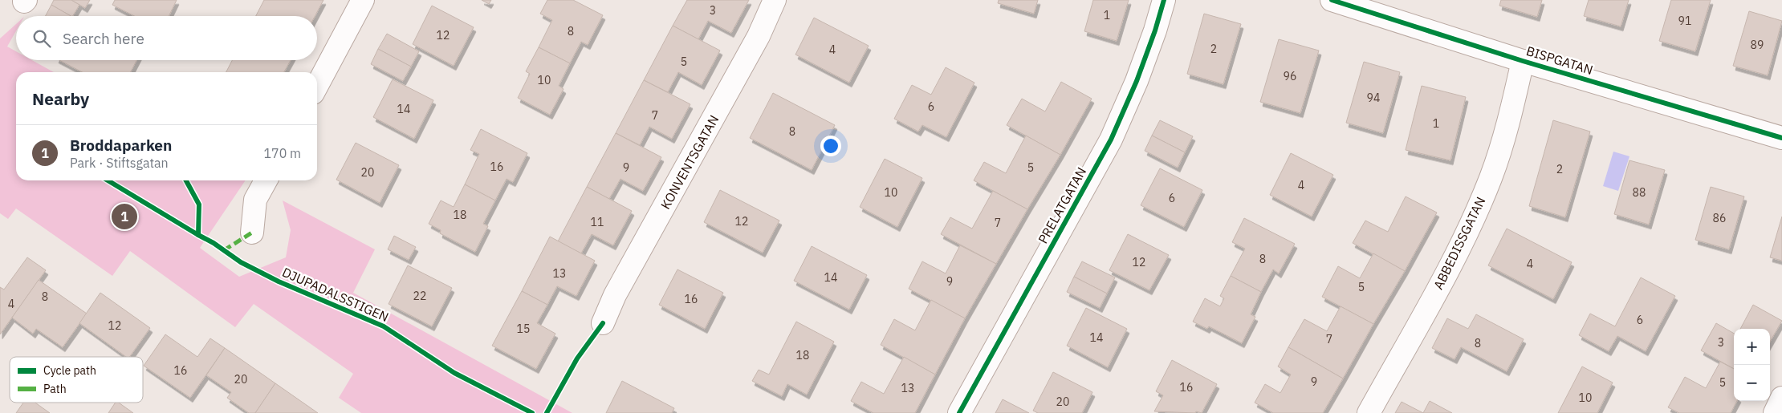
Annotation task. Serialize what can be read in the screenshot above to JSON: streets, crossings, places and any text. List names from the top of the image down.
{
  "streets": {
    "street": [
      "BISPGATAN",
      "KONVENTSGATAN",
      "PRELATGATAN",
      "ABBEDISSGATAN"
    ],
    "cycle path": ["DJUPADALSSTIGEN"]
  },
  "crossings": [
    ["BISPGATAN", "ABBEDISSGATAN"]
  ],
  "house_numbers": [
    "3",
    "1",
    "91",
    "8",
    "12",
    "89",
    "2",
    "4",
    "5",
    "96",
    "10",
    "94",
    "6",
    "14",
    "7",
    "1",
    "8",
    "16",
    "9",
    "5",
    "2",
    "20",
    "4",
    "10",
    "88",
    "6",
    "18",
    "86",
    "12",
    "11",
    "7",
    "8",
    "12",
    "4",
    "13",
    "14",
    "9",
    "5",
    "22",
    "8",
    "16",
    "4",
    "6",
    "12",
    "15",
    "14",
    "7",
    "3",
    "8",
    "18",
    "16",
    "20",
    "9",
    "5",
    "16",
    "13",
    "10",
    "20"
  ],
  "legend": ["Cycle path", "Path"],
  "page": {
    "search": "Search here",
    "heading": "Nearby",
    "list": [
      {
        "mark": "1",
        "name": "Broddaparken",
        "note": "Park · Stiftsgatan",
        "value": "170 m"
      }
    ],
    "pins": "1",
    "map_buttons": ["+", "−"]
  }
}
